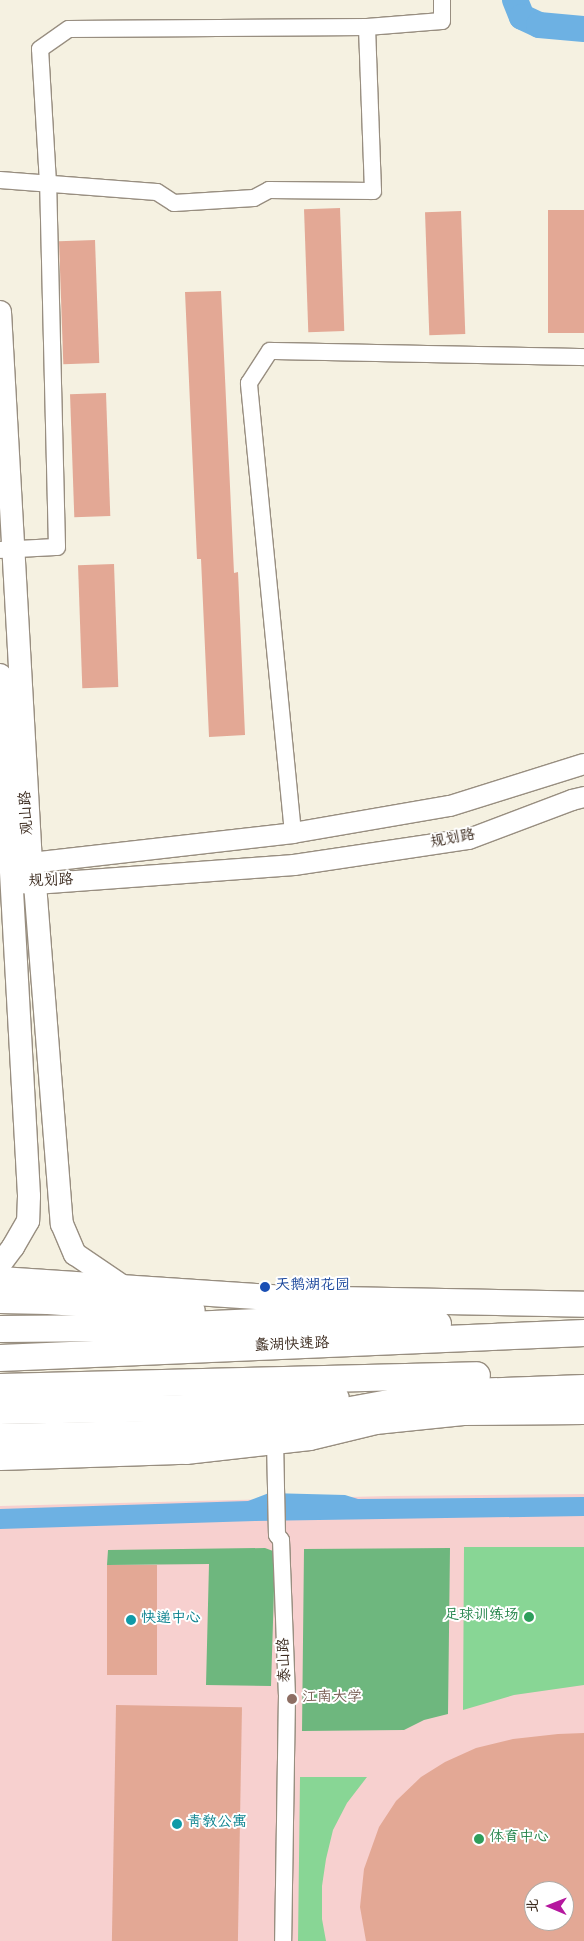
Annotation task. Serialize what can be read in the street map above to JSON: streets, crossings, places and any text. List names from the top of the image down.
{
  "streets": {
    "highway": ["蠡湖快速路"],
    "main road": ["观山路"],
    "street": ["规划路", "泰山路"]
  },
  "crossings": [
    ["观山路", "规划路"]
  ],
  "places": [
    "天鹅湖花园",
    "足球训练场",
    "快递中心",
    "江南大学",
    "青教公寓",
    "体育中心"
  ],
  "north": "left"
}
